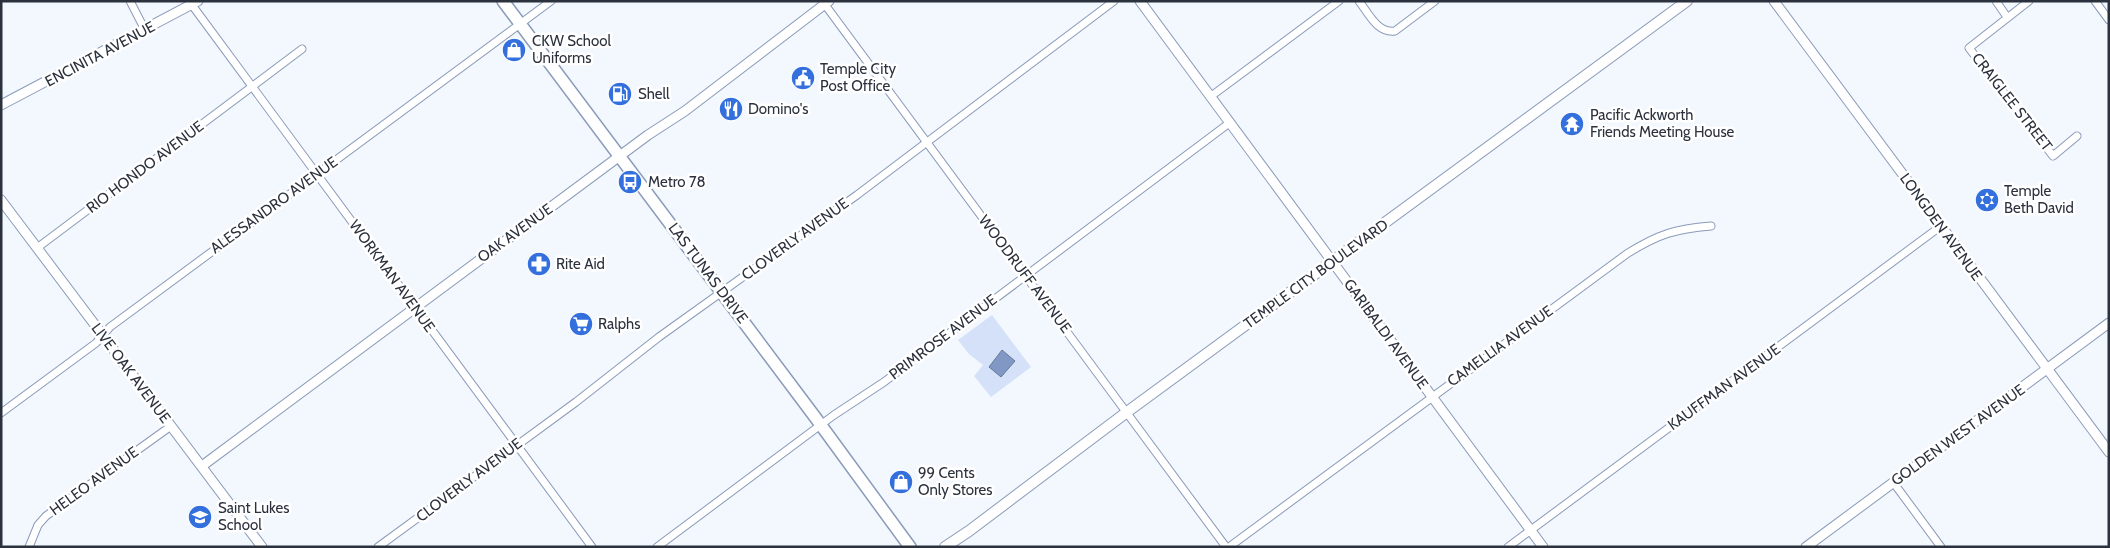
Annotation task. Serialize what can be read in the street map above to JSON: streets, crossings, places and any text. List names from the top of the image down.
{
  "streets": {
    "main road": ["LAS TUNAS DRIVE", "TEMPLE CITY BOULEVARD"],
    "street": [
      "ENCINITA AVENUE",
      "CRAIGLEE STREET",
      "RIO HONDO AVENUE",
      "ALESSANDRO AVENUE",
      "LONGDEN AVENUE",
      "OAK AVENUE",
      "CLOVERLY AVENUE",
      "WOODRUFF AVENUE",
      "WORKMAN AVENUE",
      "GARIBALDI AVENUE",
      "PRIMROSE AVENUE",
      "CAMELLIA AVENUE",
      "LIVE OAK AVENUE",
      "KAUFFMAN AVENUE",
      "GOLDEN WEST AVENUE",
      "HELEO AVENUE"
    ]
  },
  "crossings": [
    ["ENCINITA AVENUE", "WORKMAN AVENUE"],
    ["RIO HONDO AVENUE", "WORKMAN AVENUE"],
    ["RIO HONDO AVENUE", "LIVE OAK AVENUE"],
    ["ALESSANDRO AVENUE", "LAS TUNAS DRIVE"],
    ["ALESSANDRO AVENUE", "WORKMAN AVENUE"],
    ["ALESSANDRO AVENUE", "LIVE OAK AVENUE"],
    ["LONGDEN AVENUE", "KAUFFMAN AVENUE"],
    ["LONGDEN AVENUE", "GOLDEN WEST AVENUE"],
    ["OAK AVENUE", "LAS TUNAS DRIVE"],
    ["OAK AVENUE", "WOODRUFF AVENUE"],
    ["OAK AVENUE", "WORKMAN AVENUE"],
    ["OAK AVENUE", "LIVE OAK AVENUE"],
    ["CLOVERLY AVENUE", "LAS TUNAS DRIVE"],
    ["CLOVERLY AVENUE", "WOODRUFF AVENUE"],
    ["CLOVERLY AVENUE", "WORKMAN AVENUE"],
    ["LAS TUNAS DRIVE", "PRIMROSE AVENUE"],
    ["WOODRUFF AVENUE", "TEMPLE CITY BOULEVARD"],
    ["WOODRUFF AVENUE", "PRIMROSE AVENUE"],
    ["WOODRUFF AVENUE", "CAMELLIA AVENUE"],
    ["TEMPLE CITY BOULEVARD", "GARIBALDI AVENUE"],
    ["GARIBALDI AVENUE", "PRIMROSE AVENUE"],
    ["GARIBALDI AVENUE", "CAMELLIA AVENUE"],
    ["GARIBALDI AVENUE", "KAUFFMAN AVENUE"],
    ["LIVE OAK AVENUE", "HELEO AVENUE"]
  ],
  "places": {
    "shop": ["CKW School Uniforms", "99 Cents Only Stores"],
    "public building": ["Temple City Post Office"],
    "fuel station": ["Shell"],
    "restaurant": ["Domino's"],
    "temple": ["Pacific Ackworth Friends Meeting House"],
    "bus stop": ["Metro 78"],
    "synagogue": ["Temple Beth David"],
    "pharmacy": ["Rite Aid"],
    "supermarket": ["Ralphs"],
    "school or university": ["Saint Lukes School"]
  }
}
